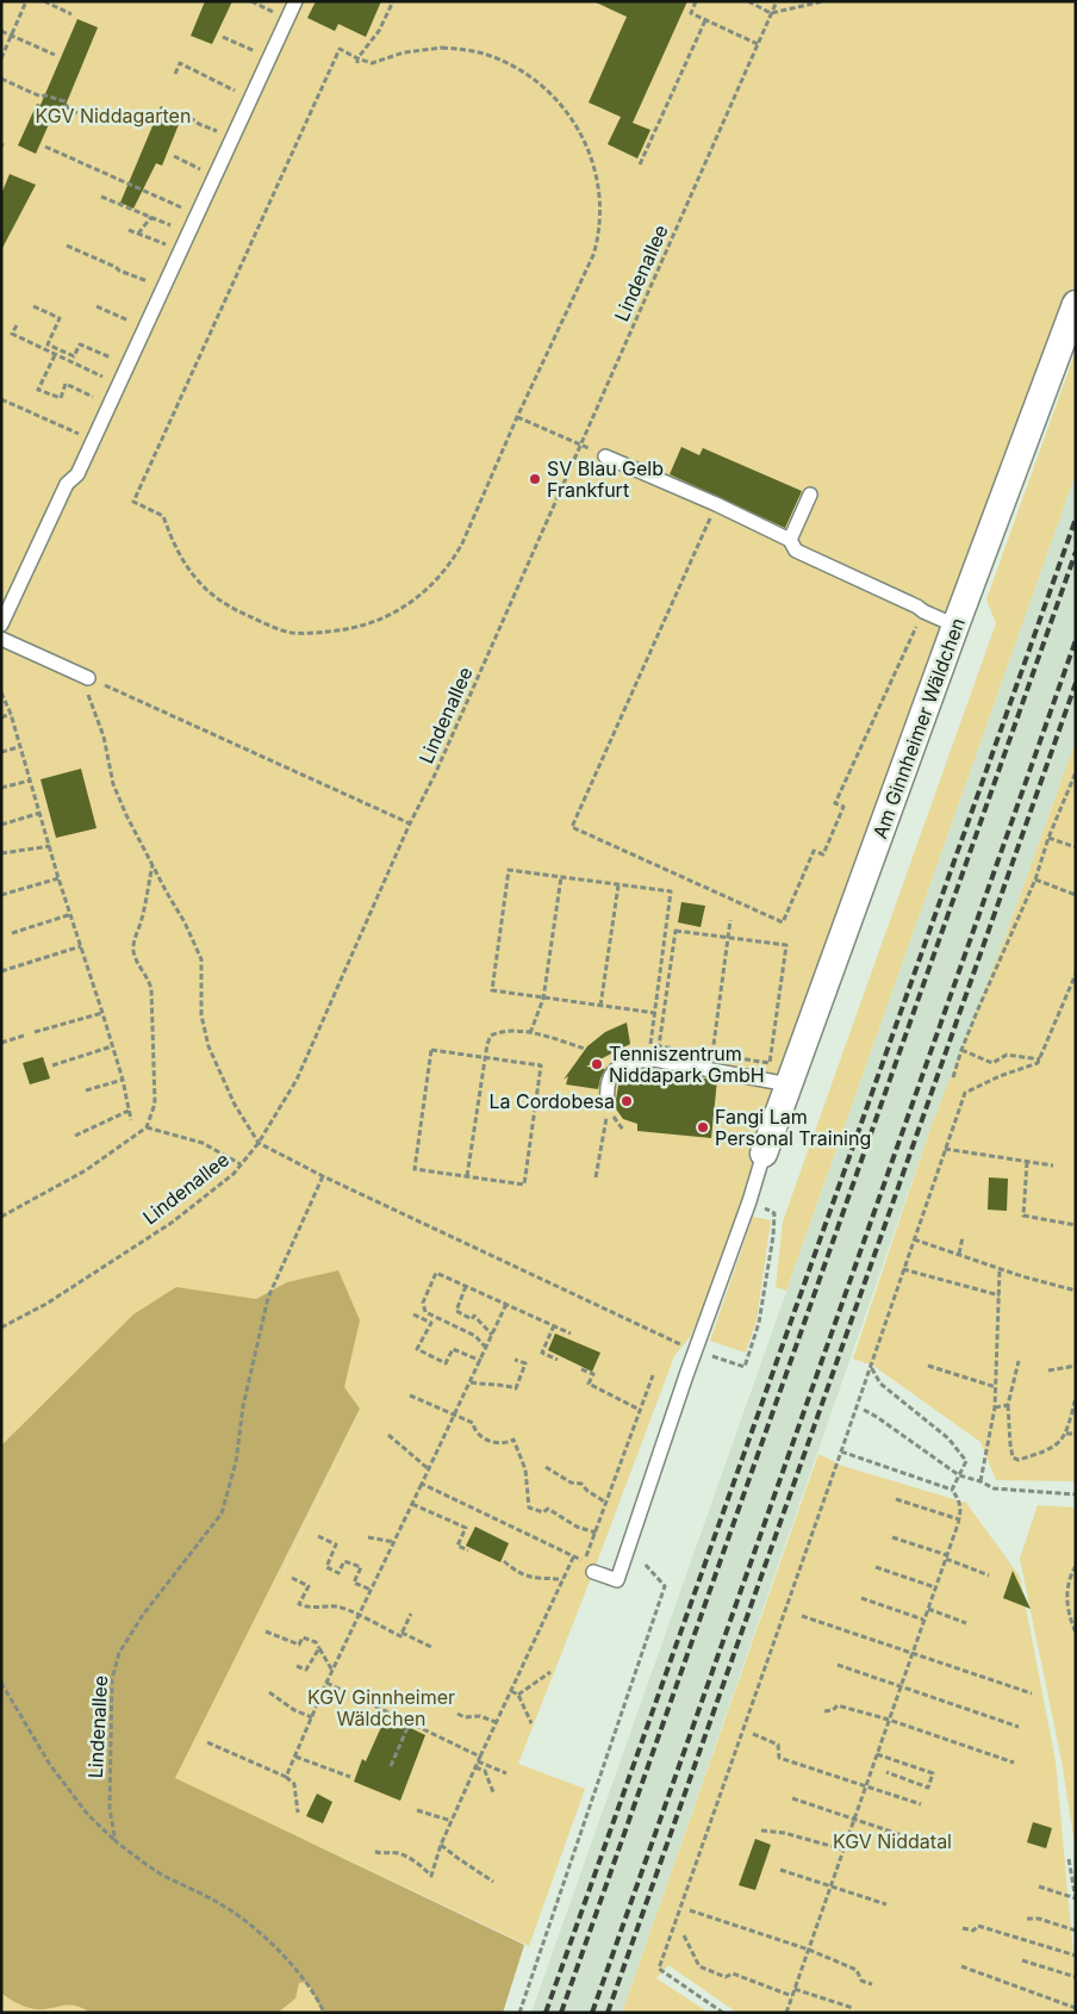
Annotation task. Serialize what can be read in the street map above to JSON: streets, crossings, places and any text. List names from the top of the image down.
{
  "streets": {
    "street": ["Am Ginnheimer Wäldchen"],
    "path": ["Lindenallee"]
  },
  "parks": ["KGV Niddagarten", "KGV Ginnheimer Wäldchen", "KGV Niddatal"],
  "places": [
    "SV Blau Gelb Frankfurt",
    "Tenniszentrum Niddapark GmbH",
    "La Cordobesa",
    "Fangi Lam Personal Training"
  ]
}
